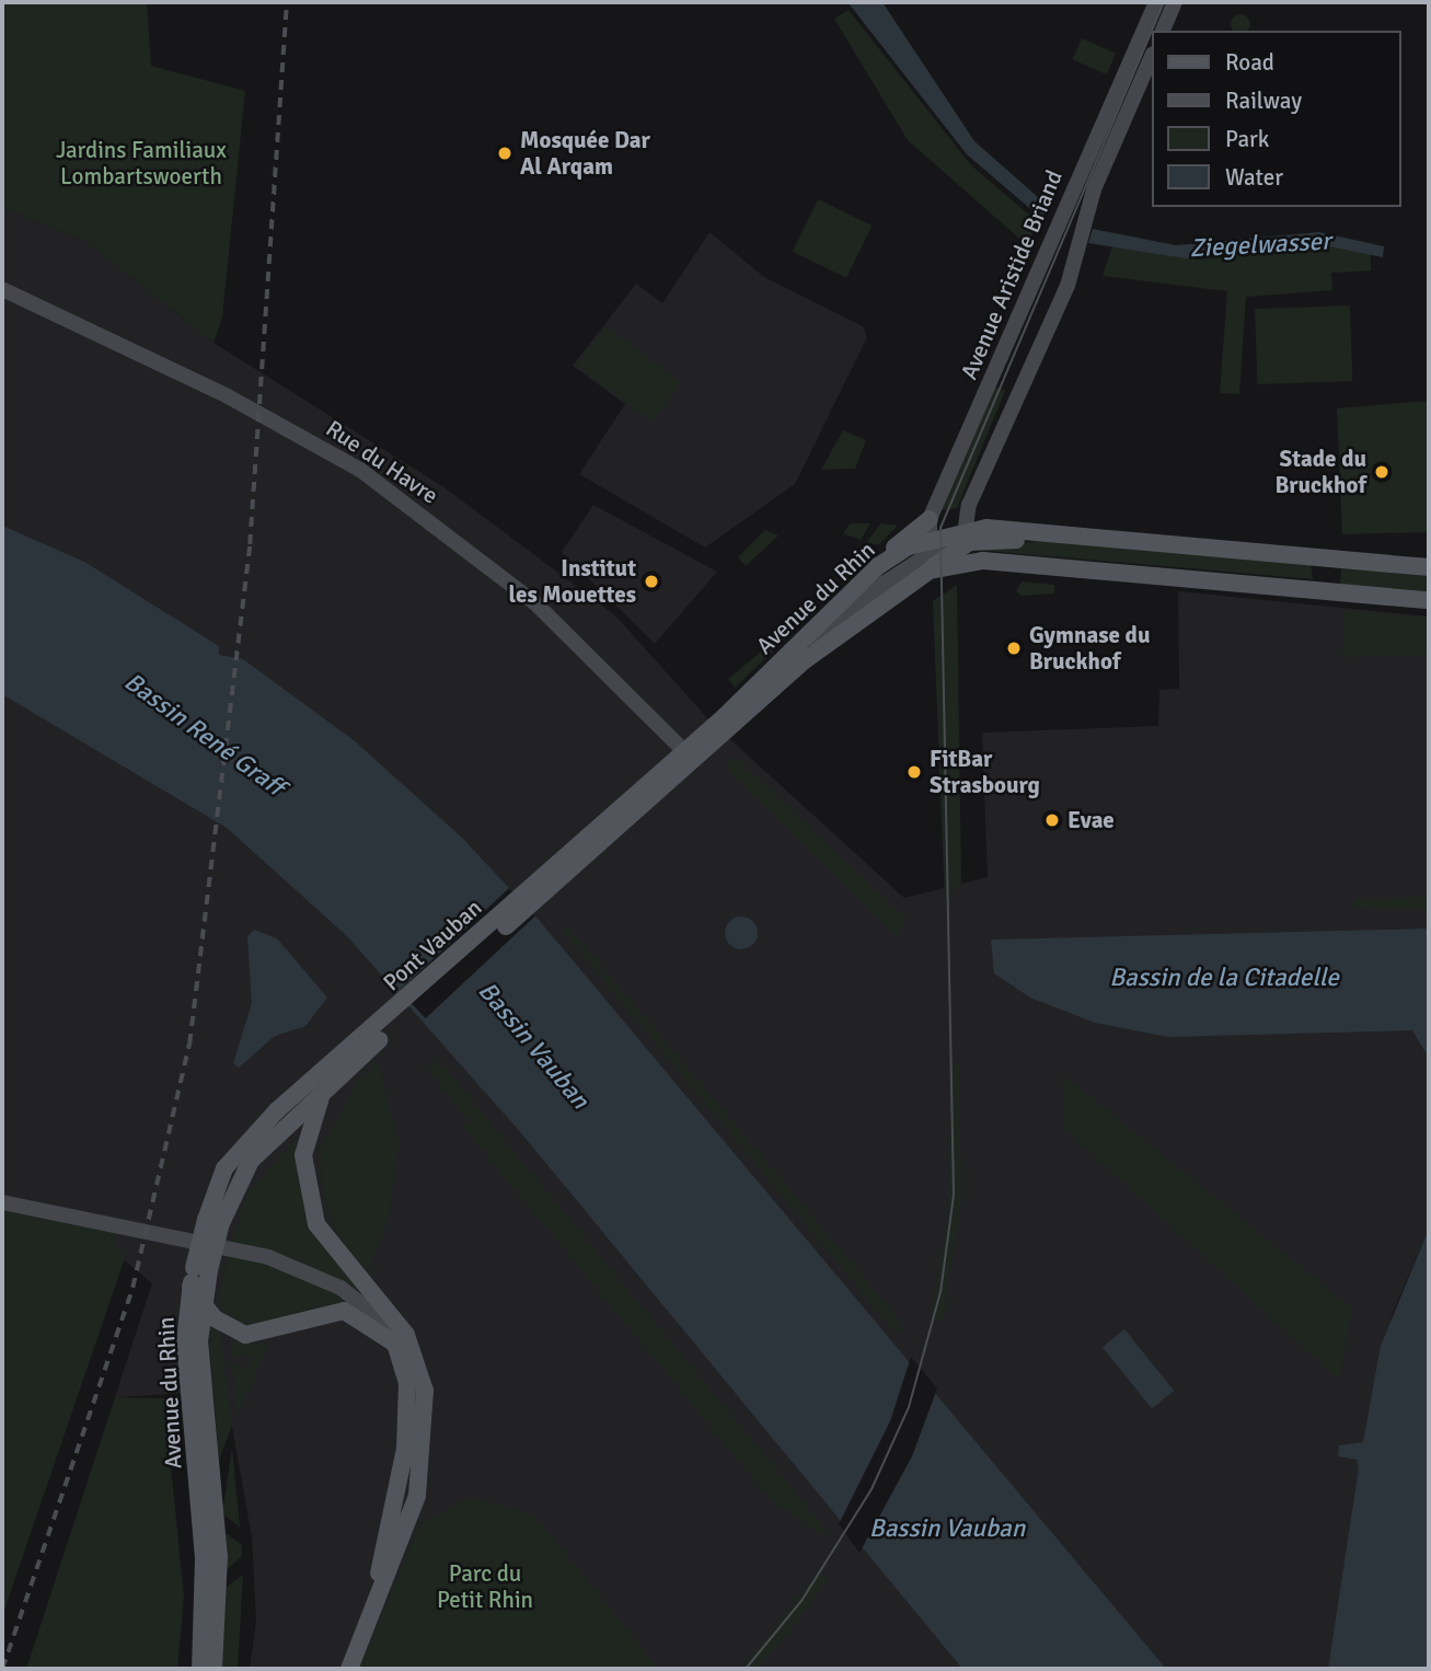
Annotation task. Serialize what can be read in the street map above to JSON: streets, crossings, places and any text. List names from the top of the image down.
{
  "streets": {
    "main road": [
      "Avenue Aristide Briand",
      "Rue du Havre",
      "Avenue du Rhin",
      "Pont Vauban"
    ]
  },
  "crossings": [
    ["Avenue Aristide Briand", "Avenue du Rhin"],
    ["Rue du Havre", "Avenue du Rhin"],
    ["Avenue du Rhin", "Pont Vauban"]
  ],
  "water": [
    "Ziegelwasser",
    "Bassin René Graff",
    "Bassin de la Citadelle",
    "Bassin Vauban"
  ],
  "parks": ["Jardins Familiaux Lombartswoerth", "Parc du Petit Rhin"],
  "places": [
    "Mosquée Dar Al Arqam",
    "Stade du Bruckhof",
    "Institut les Mouettes",
    "Gymnase du Bruckhof",
    "FitBar Strasbourg",
    "Evae"
  ],
  "legend": [
    "Road",
    "Railway",
    "Park",
    "Water"
  ]
}
